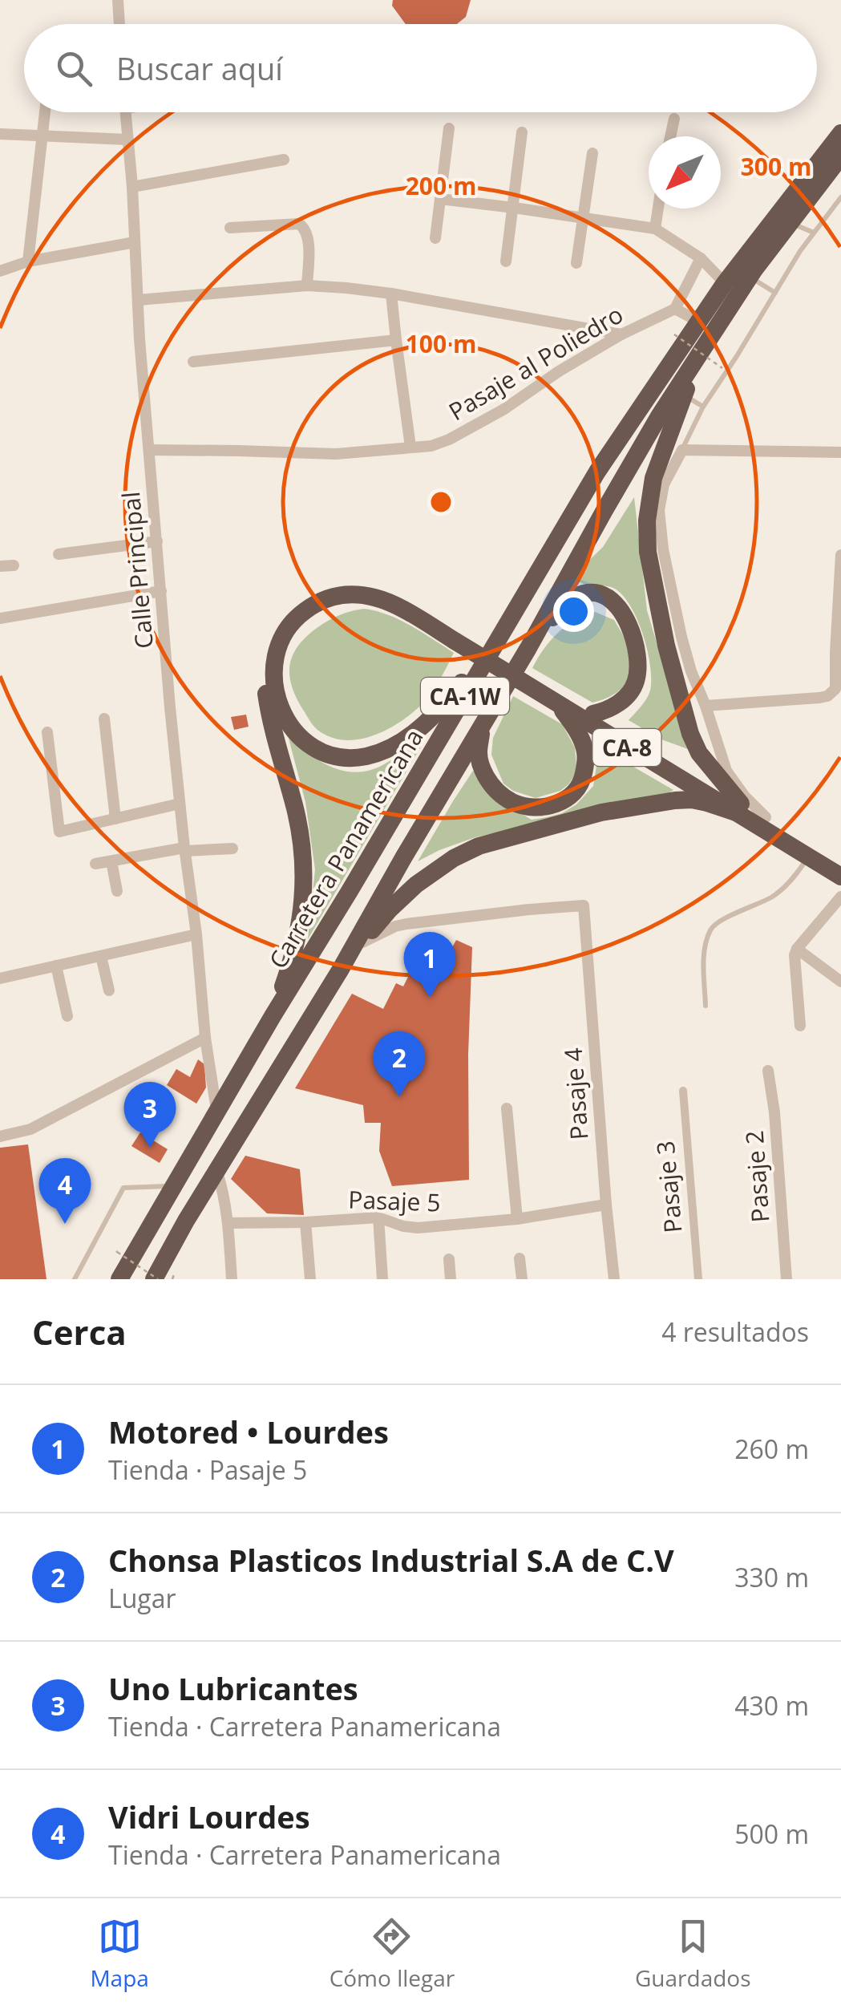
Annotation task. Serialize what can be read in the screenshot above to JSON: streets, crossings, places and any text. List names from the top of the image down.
{
  "streets": {
    "highway": ["CA-1W", "CA-8", "Carretera Panamericana"],
    "street": [
      "Pasaje al Poliedro",
      "Calle Principal",
      "Pasaje 4",
      "Pasaje 2",
      "Pasaje 3",
      "Pasaje 5"
    ]
  },
  "crossings": [
    ["Pasaje al Poliedro", "Calle Principal"],
    ["Calle Principal", "Carretera Panamericana"],
    ["CA-1W", "CA-8"],
    ["Pasaje 4", "Pasaje 5"]
  ],
  "north": "bottom left",
  "page": {
    "search": "Buscar aquí",
    "pins": [
      "1",
      "2",
      "3",
      "4"
    ],
    "heading": ["Cerca", "4 resultados"],
    "list": [
      {
        "mark": "1",
        "name": "Motored • Lourdes",
        "note": "Tienda · Pasaje 5",
        "value": "260 m"
      },
      {
        "mark": "2",
        "name": "Chonsa Plasticos Industrial S.A de C.V",
        "note": "Lugar",
        "value": "330 m"
      },
      {
        "mark": "3",
        "name": "Uno Lubricantes",
        "note": "Tienda · Carretera Panamericana",
        "value": "430 m"
      },
      {
        "mark": "4",
        "name": "Vidri Lourdes",
        "note": "Tienda · Carretera Panamericana",
        "value": "500 m"
      }
    ],
    "nav": ["Mapa", "Cómo llegar", "Guardados"]
  },
  "rings": ["300 m", "200 m", "100 m"]
}
